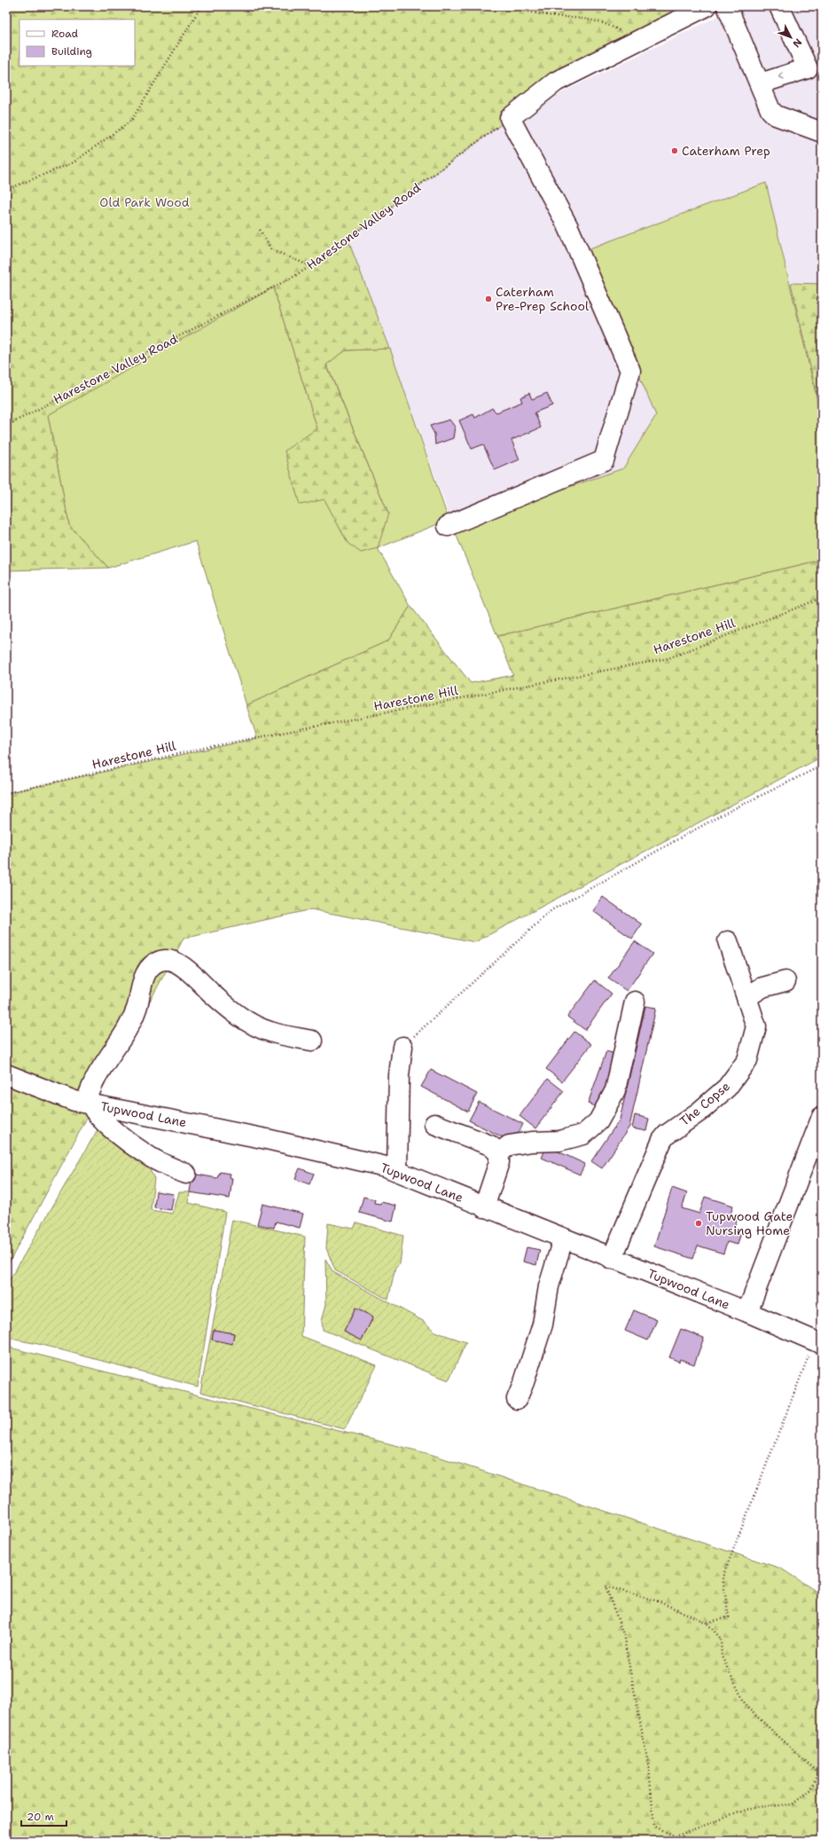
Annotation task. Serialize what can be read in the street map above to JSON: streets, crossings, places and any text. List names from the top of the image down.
{
  "streets": {
    "street": ["The Copse", "Tupwood Lane"],
    "path": ["Harestone Valley Road", "Harestone Hill"]
  },
  "crossings": [
    ["The Copse", "Tupwood Lane"]
  ],
  "parks": ["Old Park Wood"],
  "places": ["Caterham Prep", "Caterham Pre-Prep School", "Tupwood Gate Nursing Home"],
  "legend": ["Road", "Building"],
  "scale_bar": "20 m",
  "north": "bottom right"
}
